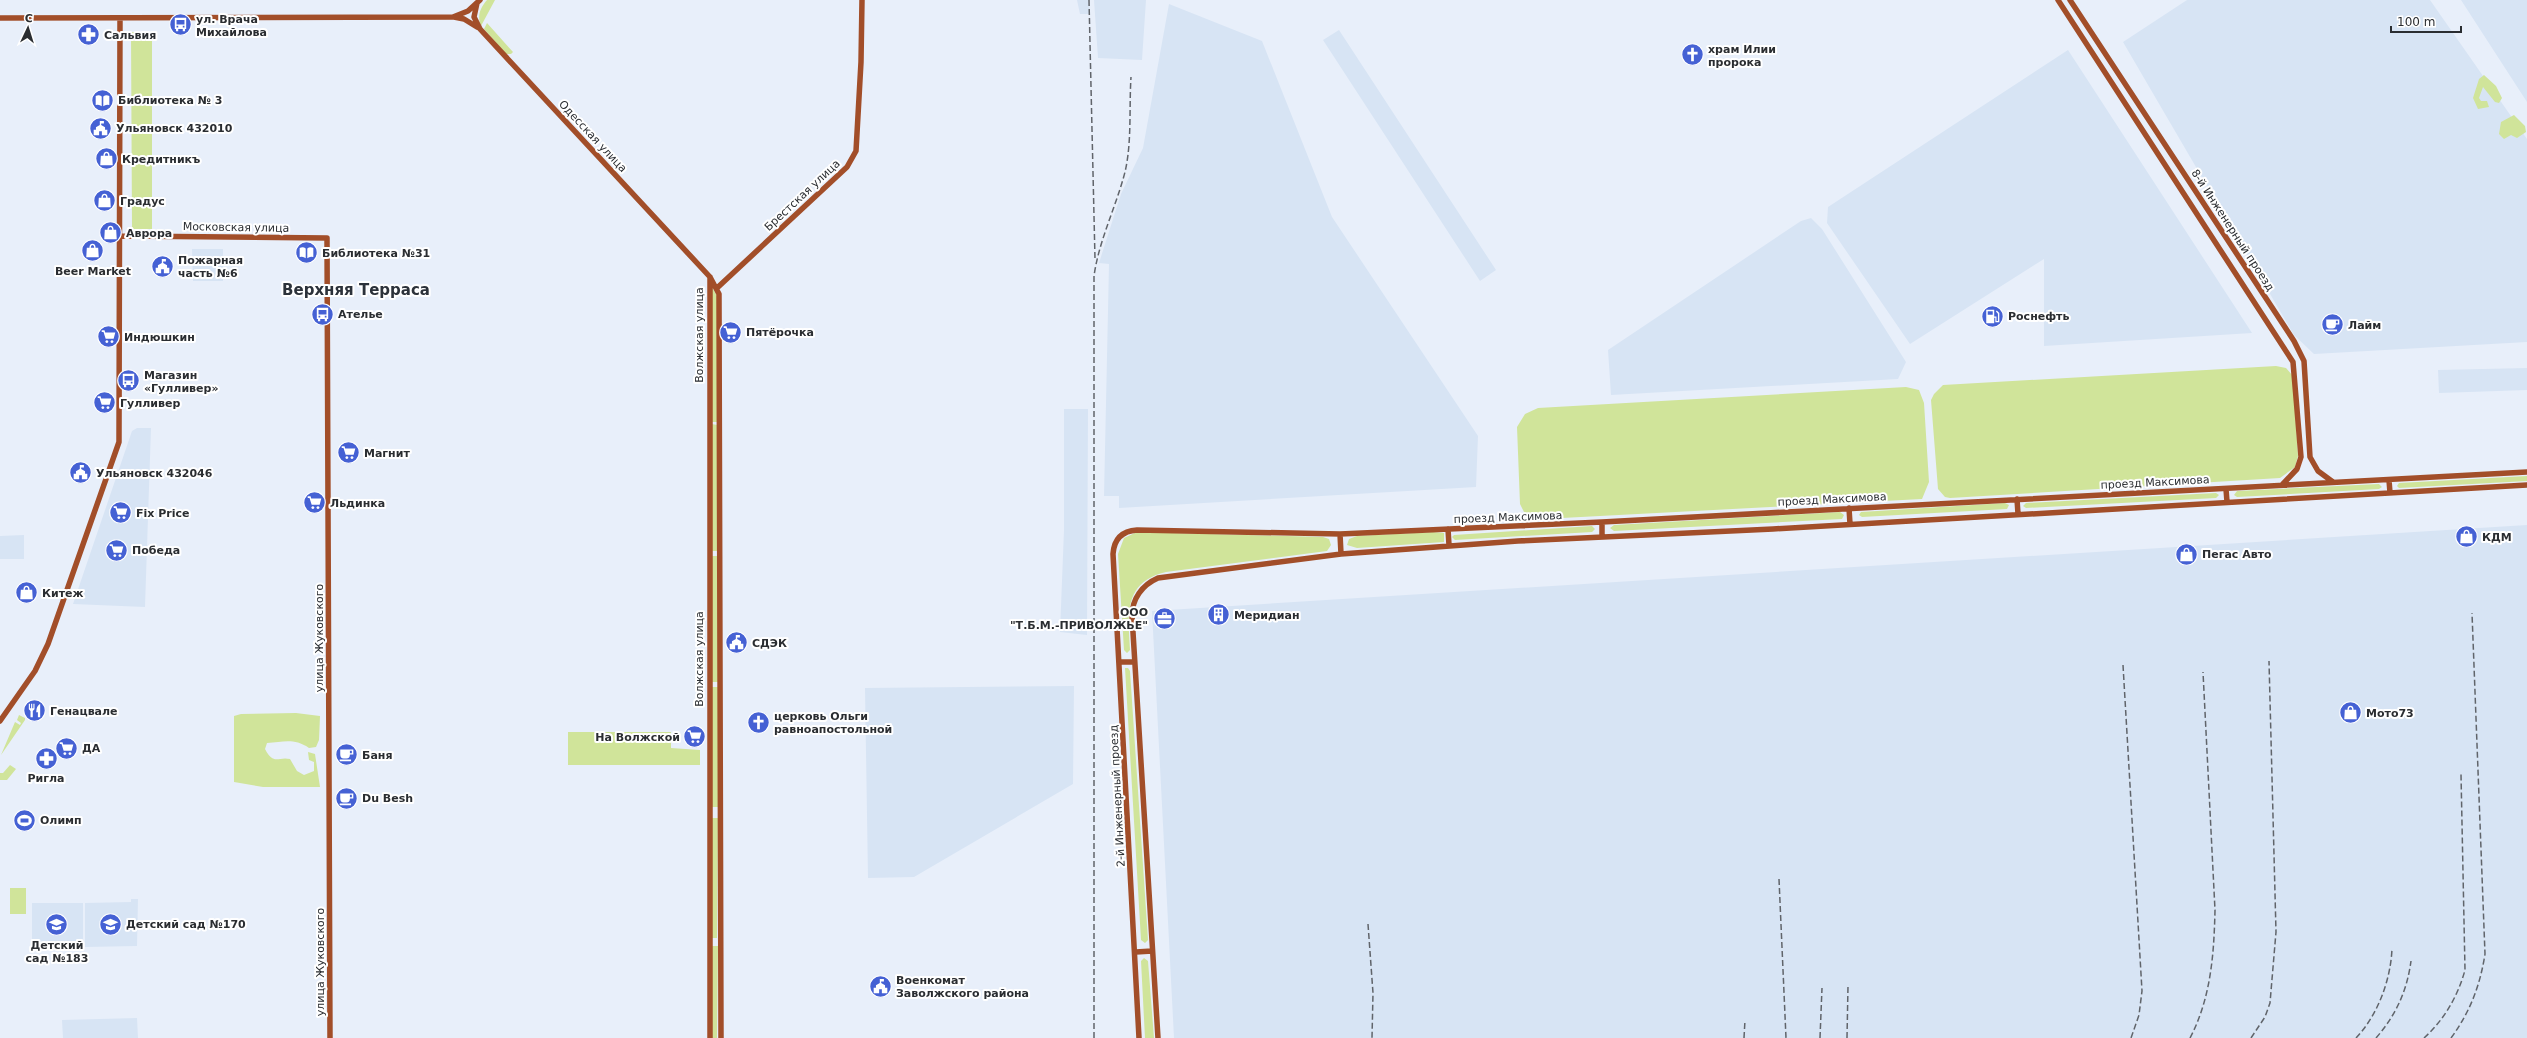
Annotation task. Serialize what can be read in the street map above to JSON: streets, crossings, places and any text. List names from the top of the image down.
{
  "streets": {
    "main road": [
      "Одесская улица",
      "Брестская улица",
      "Московская улица",
      "8-й Инженерный проезд",
      "Волжская улица",
      "проезд Максимова",
      "улица Жуковского",
      "2-й Инженерный проезд"
    ]
  },
  "crossings": [
    ["Одесская улица", "Волжская улица"],
    ["Брестская улица", "Волжская улица"],
    ["Московская улица", "улица Жуковского"],
    ["8-й Инженерный проезд", "проезд Максимова"],
    ["проезд Максимова", "2-й Инженерный проезд"]
  ],
  "districts": ["Верхняя Терраса"],
  "places": {
    "bus stop": ["ул. Врача Михайлова", "Ателье", "Магазин «Гулливер»"],
    "pharmacy": ["Сальвия", "Ригла"],
    "church": ["храм Илии пророка", "церковь Ольги равноапостольной"],
    "library": ["Библиотека № 3", "Библиотека №31"],
    "public building": [
      "Ульяновск 432010",
      "Пожарная часть №6",
      "Ульяновск 432046",
      "СДЭК",
      "Военкомат Заволжского района"
    ],
    "shop": [
      "Кредитникъ",
      "Градус",
      "Аврора",
      "Beer Market",
      "КДМ",
      "Пегас Авто",
      "Китеж",
      "Мото73"
    ],
    "fuel station": ["Роснефть"],
    "cafe": ["Лайм", "Баня", "Du Besh"],
    "supermarket": [
      "Пятёрочка",
      "Индюшкин",
      "Гулливер",
      "Магнит",
      "Льдинка",
      "Fix Price",
      "Победа",
      "На Волжской",
      "ДА"
    ],
    "building": ["Меридиан"],
    "office": ["ООО \"Т.Б.М.-ПРИВОЛЖЬЕ\""],
    "restaurant": ["Генацвале"],
    "sports": ["Олимп"],
    "school or university": ["Детский сад №170", "Детский сад №183"]
  },
  "scale_bar": "100 m",
  "north": "top"
}
